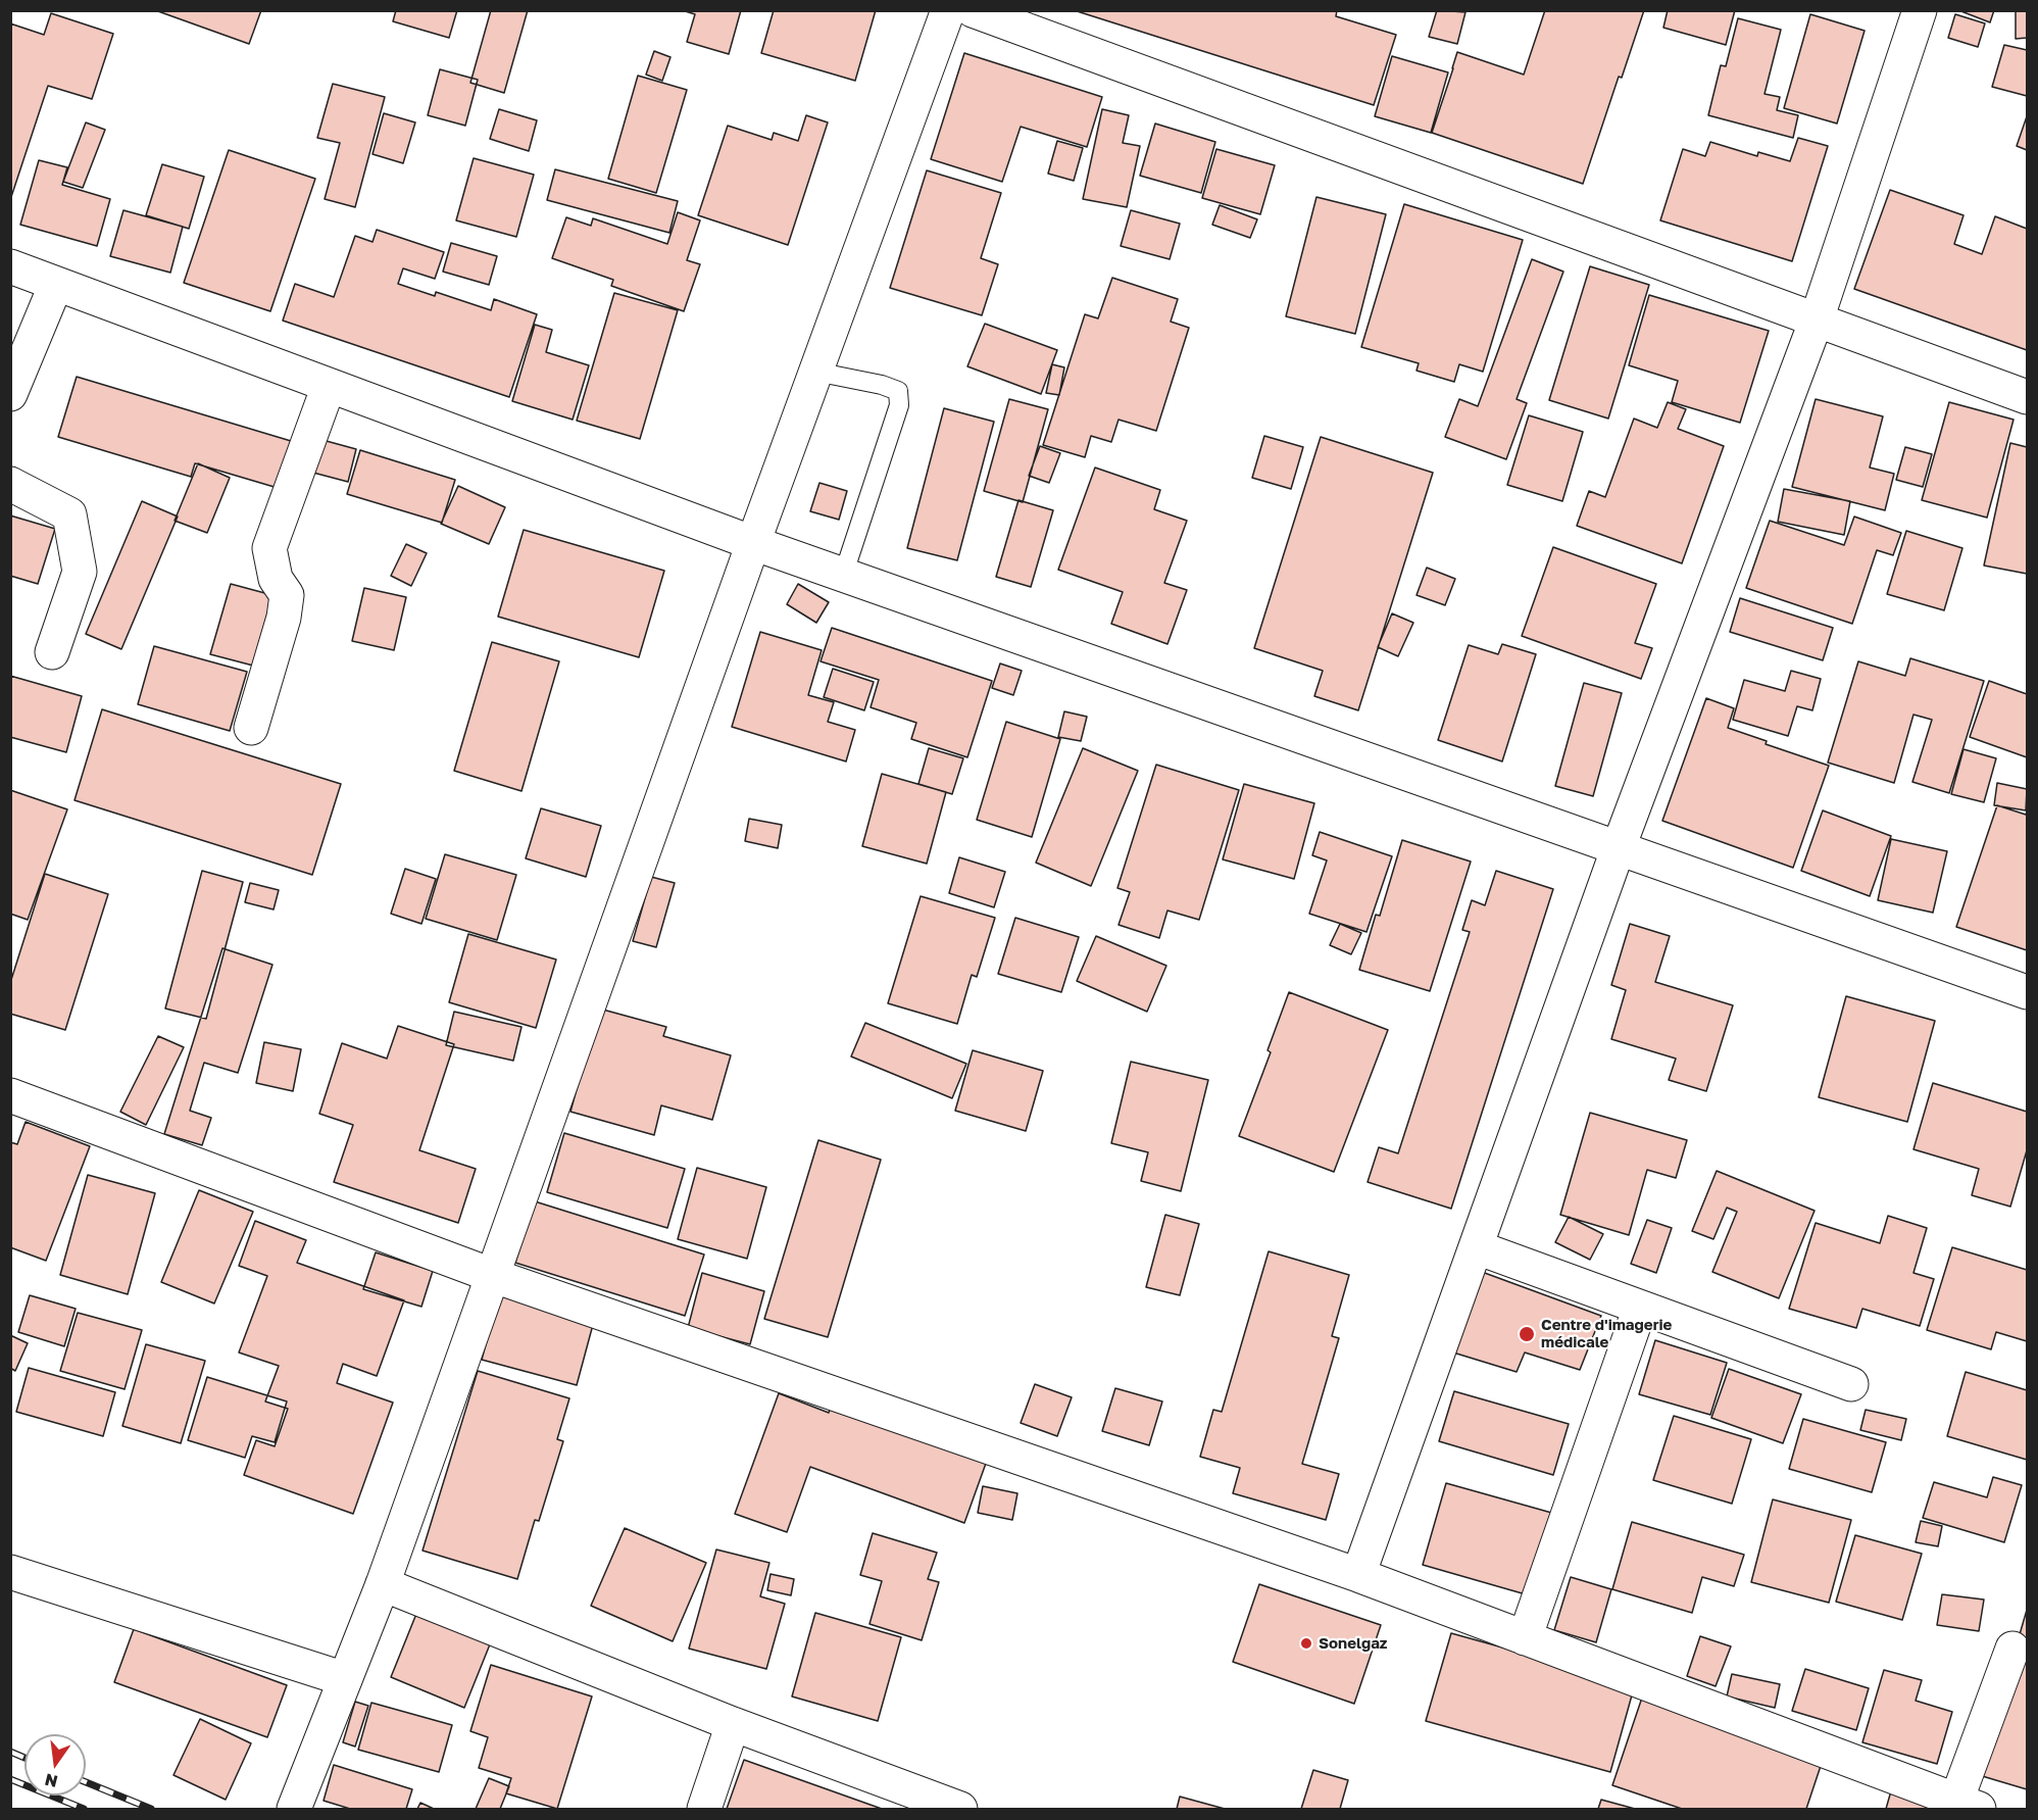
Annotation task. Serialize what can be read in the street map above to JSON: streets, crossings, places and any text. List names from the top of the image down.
{
  "places": ["Centre d'imagerie médicale", "Sonelgaz"],
  "north": "bottom"
}
